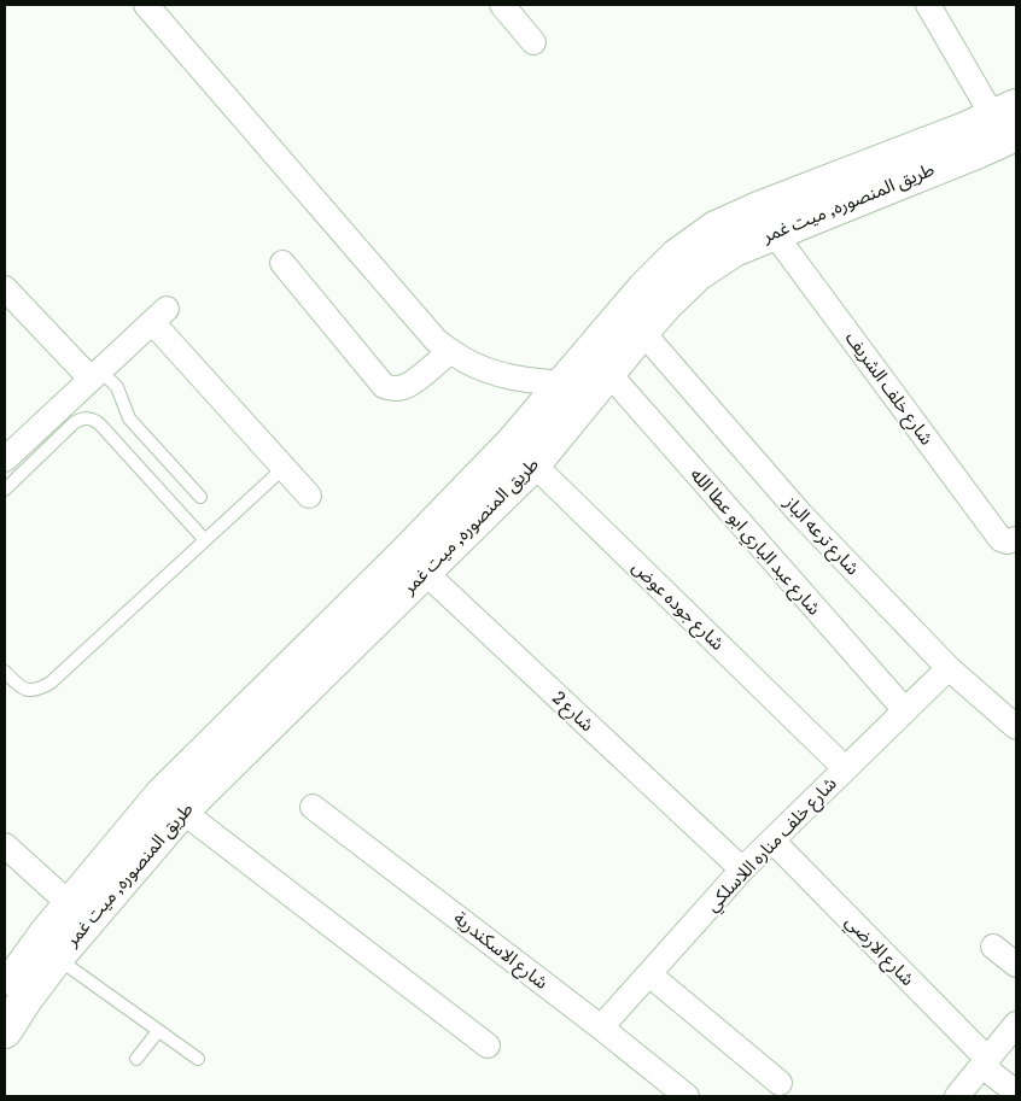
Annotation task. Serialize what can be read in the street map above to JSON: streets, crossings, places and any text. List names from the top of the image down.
{
  "streets": {
    "main road": ["طريق المنصوره, ميت غمر"],
    "street": [
      "شارع خلف الشريف",
      "شارع ترعه الباز",
      "شارع عبد الباري ابو عطا الله",
      "شارع جوده عوض",
      "شارع 2",
      "شارع خلف مناره اللاسلكي",
      "شارع الاسكندرية",
      "شارع الارضي"
    ]
  },
  "crossings": [
    ["طريق المنصوره, ميت غمر", "شارع خلف الشريف"],
    ["طريق المنصوره, ميت غمر", "شارع ترعه الباز"],
    ["طريق المنصوره, ميت غمر", "شارع عبد الباري ابو عطا الله"],
    ["طريق المنصوره, ميت غمر", "شارع جوده عوض"],
    ["طريق المنصوره, ميت غمر", "شارع 2"],
    ["شارع ترعه الباز", "شارع خلف مناره اللاسلكي"],
    ["شارع عبد الباري ابو عطا الله", "شارع خلف مناره اللاسلكي"],
    ["شارع جوده عوض", "شارع خلف مناره اللاسلكي"],
    ["شارع 2", "شارع خلف مناره اللاسلكي"],
    ["شارع خلف مناره اللاسلكي", "شارع الاسكندرية"],
    ["شارع خلف مناره اللاسلكي", "شارع الارضي"]
  ]
}
